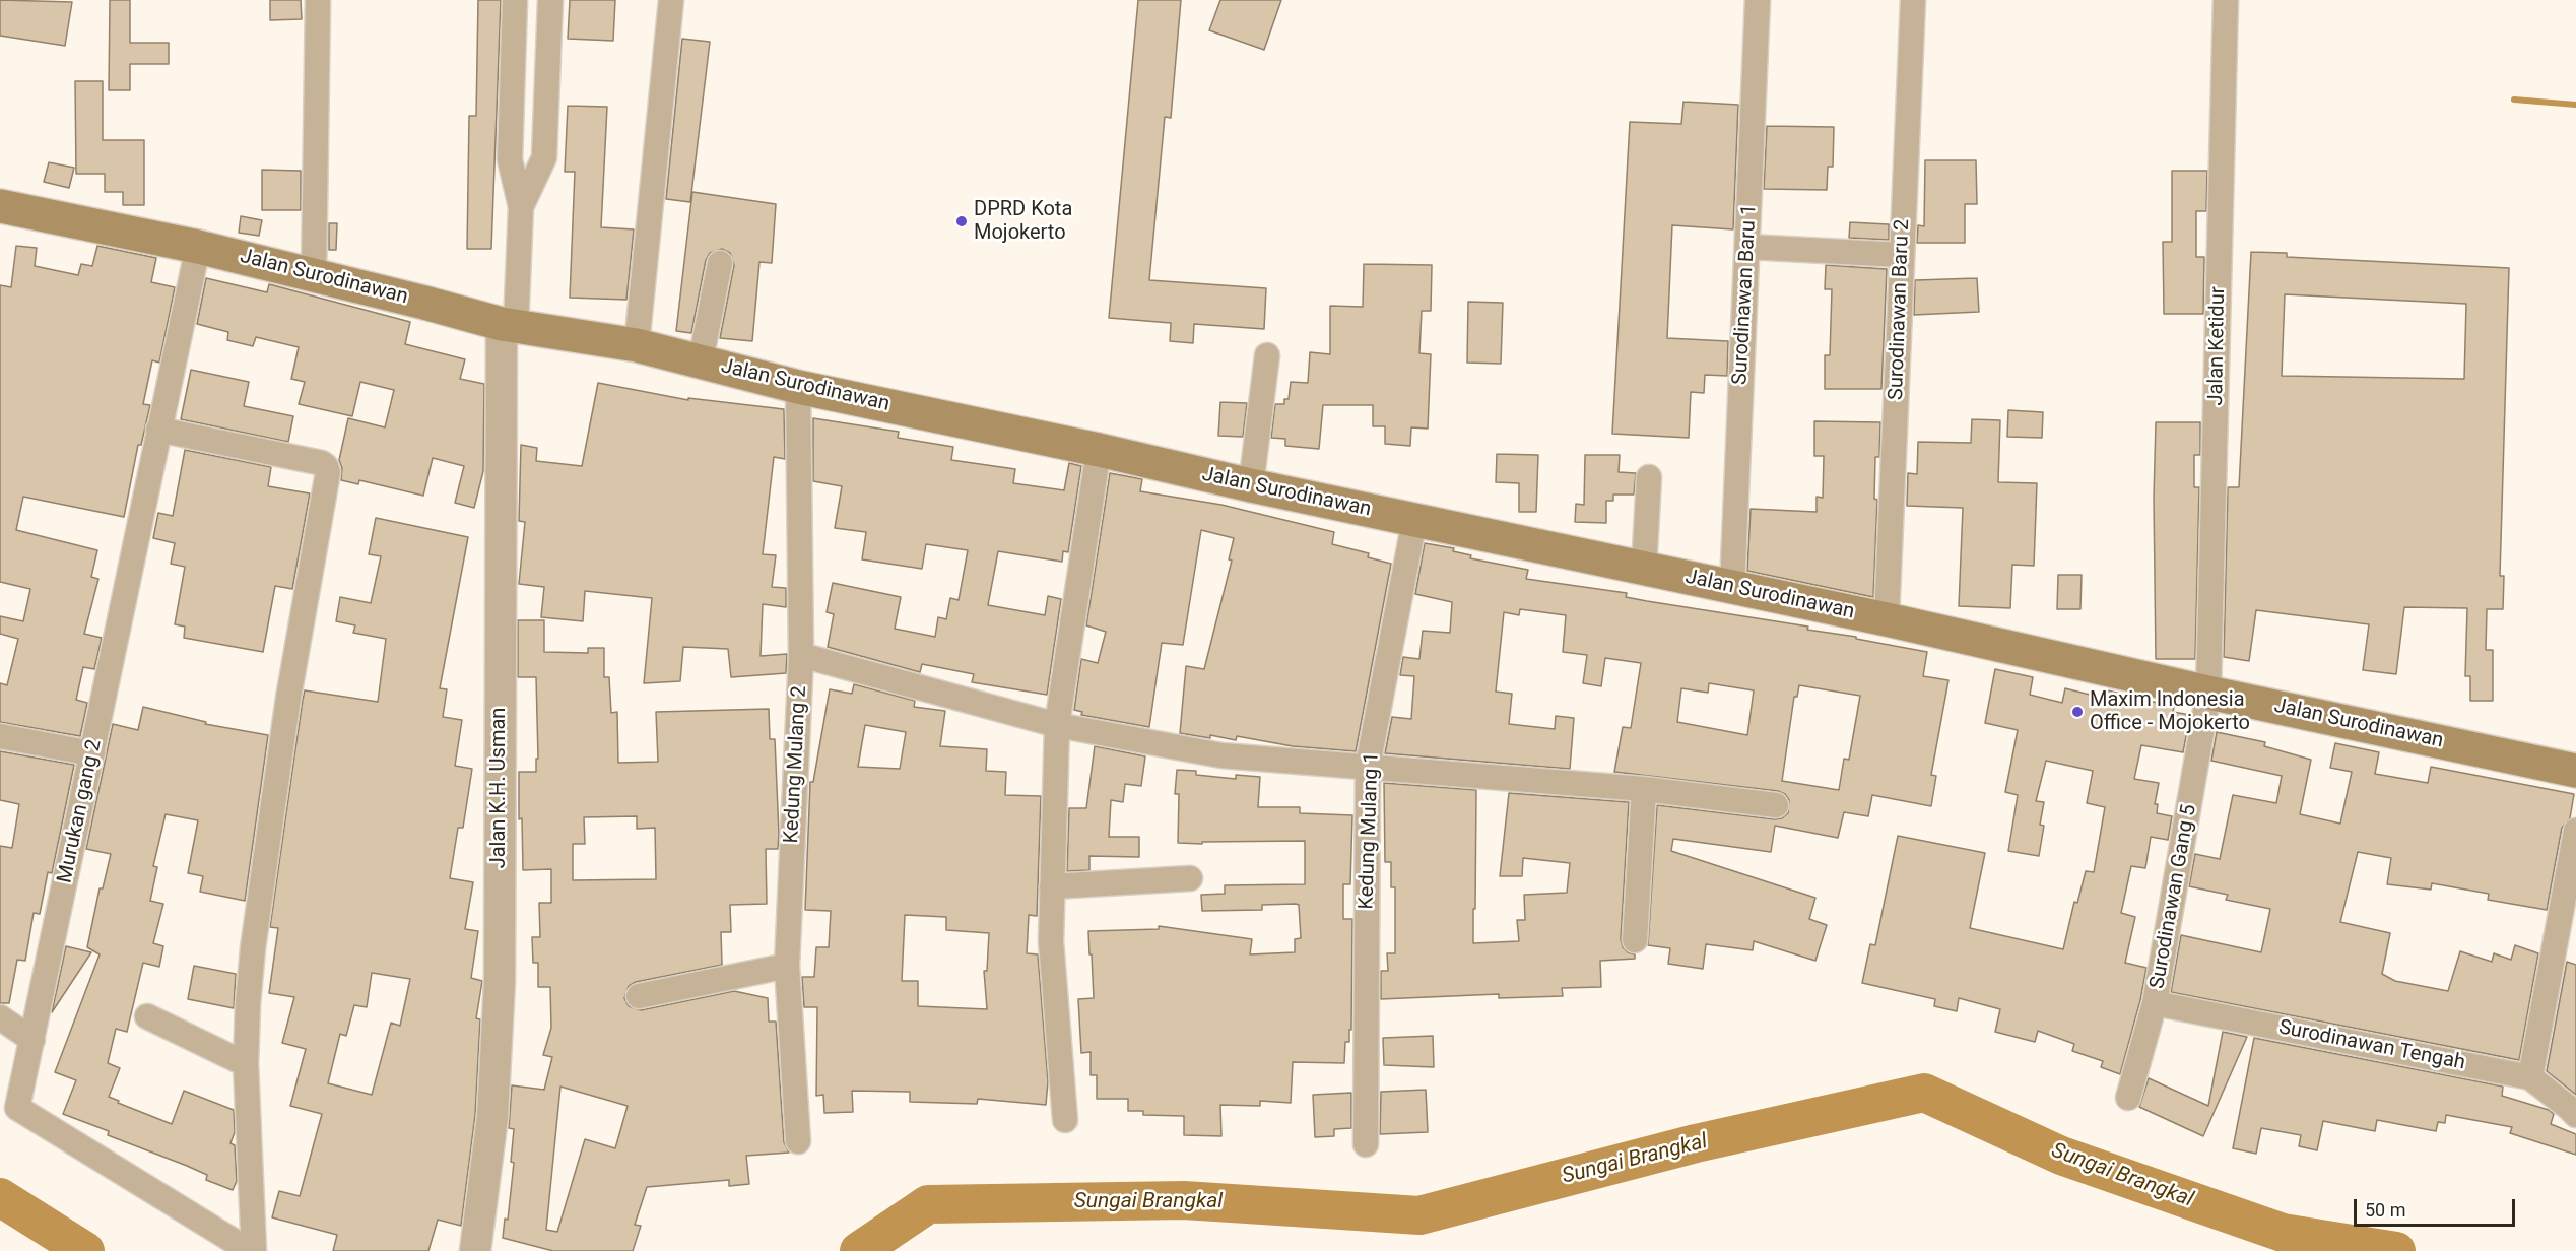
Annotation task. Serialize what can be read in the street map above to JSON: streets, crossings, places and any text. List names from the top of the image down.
{
  "streets": {
    "main road": ["Jalan Surodinawan"],
    "street": [
      "Surodinawan Baru 1",
      "Surodinawan Baru 2",
      "Jalan Ketidur",
      "Kedung Mulang 2",
      "Jalan K.H. Usman",
      "Murukan gang 2",
      "Kedung Mulang 1",
      "Surodinawan Gang 5",
      "Surodinawan Tengah"
    ]
  },
  "crossings": [
    ["Jalan Surodinawan", "Surodinawan Baru 1"],
    ["Jalan Surodinawan", "Surodinawan Baru 2"],
    ["Jalan Surodinawan", "Jalan Ketidur"],
    ["Jalan Surodinawan", "Kedung Mulang 2"],
    ["Jalan Surodinawan", "Jalan K.H. Usman"],
    ["Jalan Surodinawan", "Murukan gang 2"],
    ["Jalan Surodinawan", "Kedung Mulang 1"],
    ["Jalan Surodinawan", "Surodinawan Gang 5"],
    ["Jalan Ketidur", "Surodinawan Gang 5"],
    ["Surodinawan Gang 5", "Surodinawan Tengah"]
  ],
  "water": ["Sungai Brangkal"],
  "places": ["DPRD Kota Mojokerto", "Maxim Indonesia Office - Mojokerto"],
  "scale_bar": "50 m"
}
